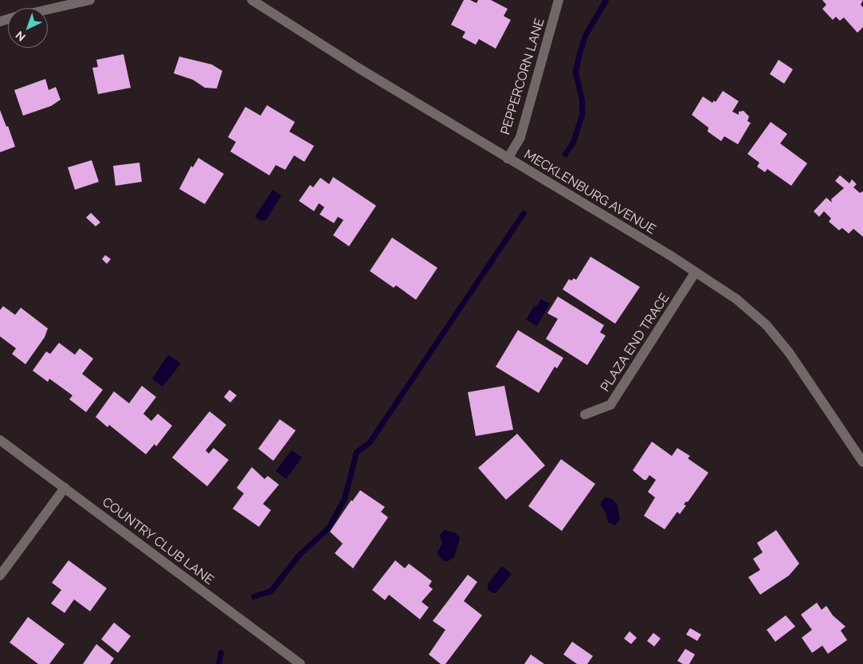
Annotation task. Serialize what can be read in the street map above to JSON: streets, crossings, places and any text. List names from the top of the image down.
{
  "streets": {
    "street": [
      "PEPPERCORN LANE",
      "MECKLENBURG AVENUE",
      "PLAZA END TRACE",
      "COUNTRY CLUB LANE"
    ]
  },
  "crossings": [
    ["PEPPERCORN LANE", "MECKLENBURG AVENUE"],
    ["MECKLENBURG AVENUE", "PLAZA END TRACE"]
  ],
  "north": "bottom left"
}
